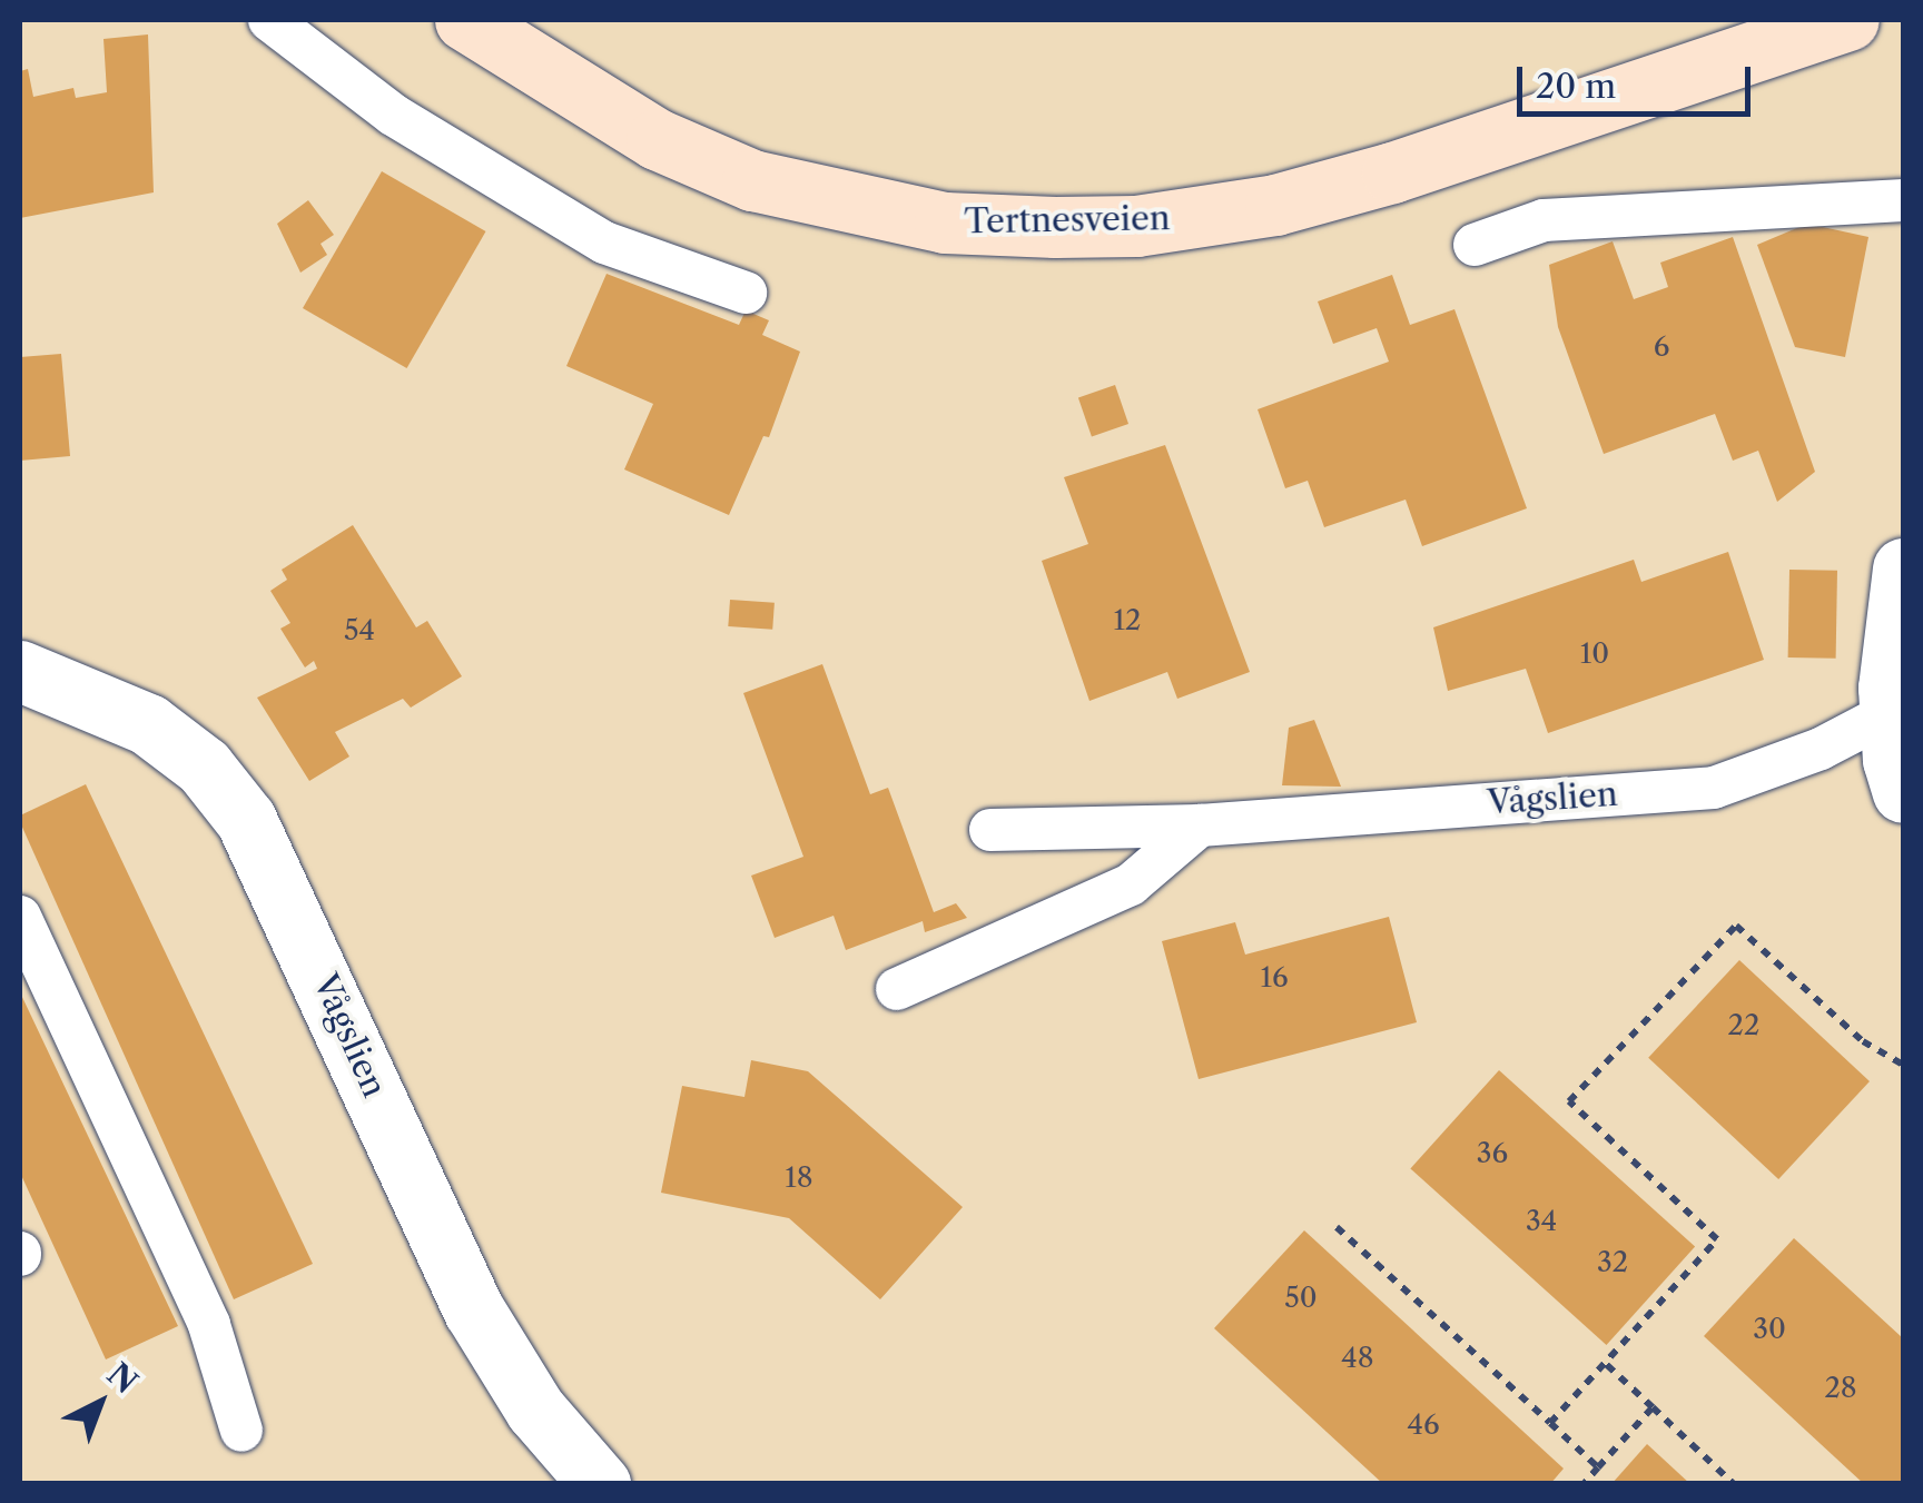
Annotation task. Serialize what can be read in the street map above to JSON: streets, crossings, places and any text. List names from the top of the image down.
{
  "streets": {
    "main road": ["Tertnesveien"],
    "street": ["Vågslien"]
  },
  "house_numbers": [
    "6",
    "12",
    "54",
    "10",
    "16",
    "22",
    "36",
    "18",
    "34",
    "32",
    "50",
    "30",
    "48",
    "28",
    "46"
  ],
  "scale_bar": "20 m",
  "north": "top right"
}
